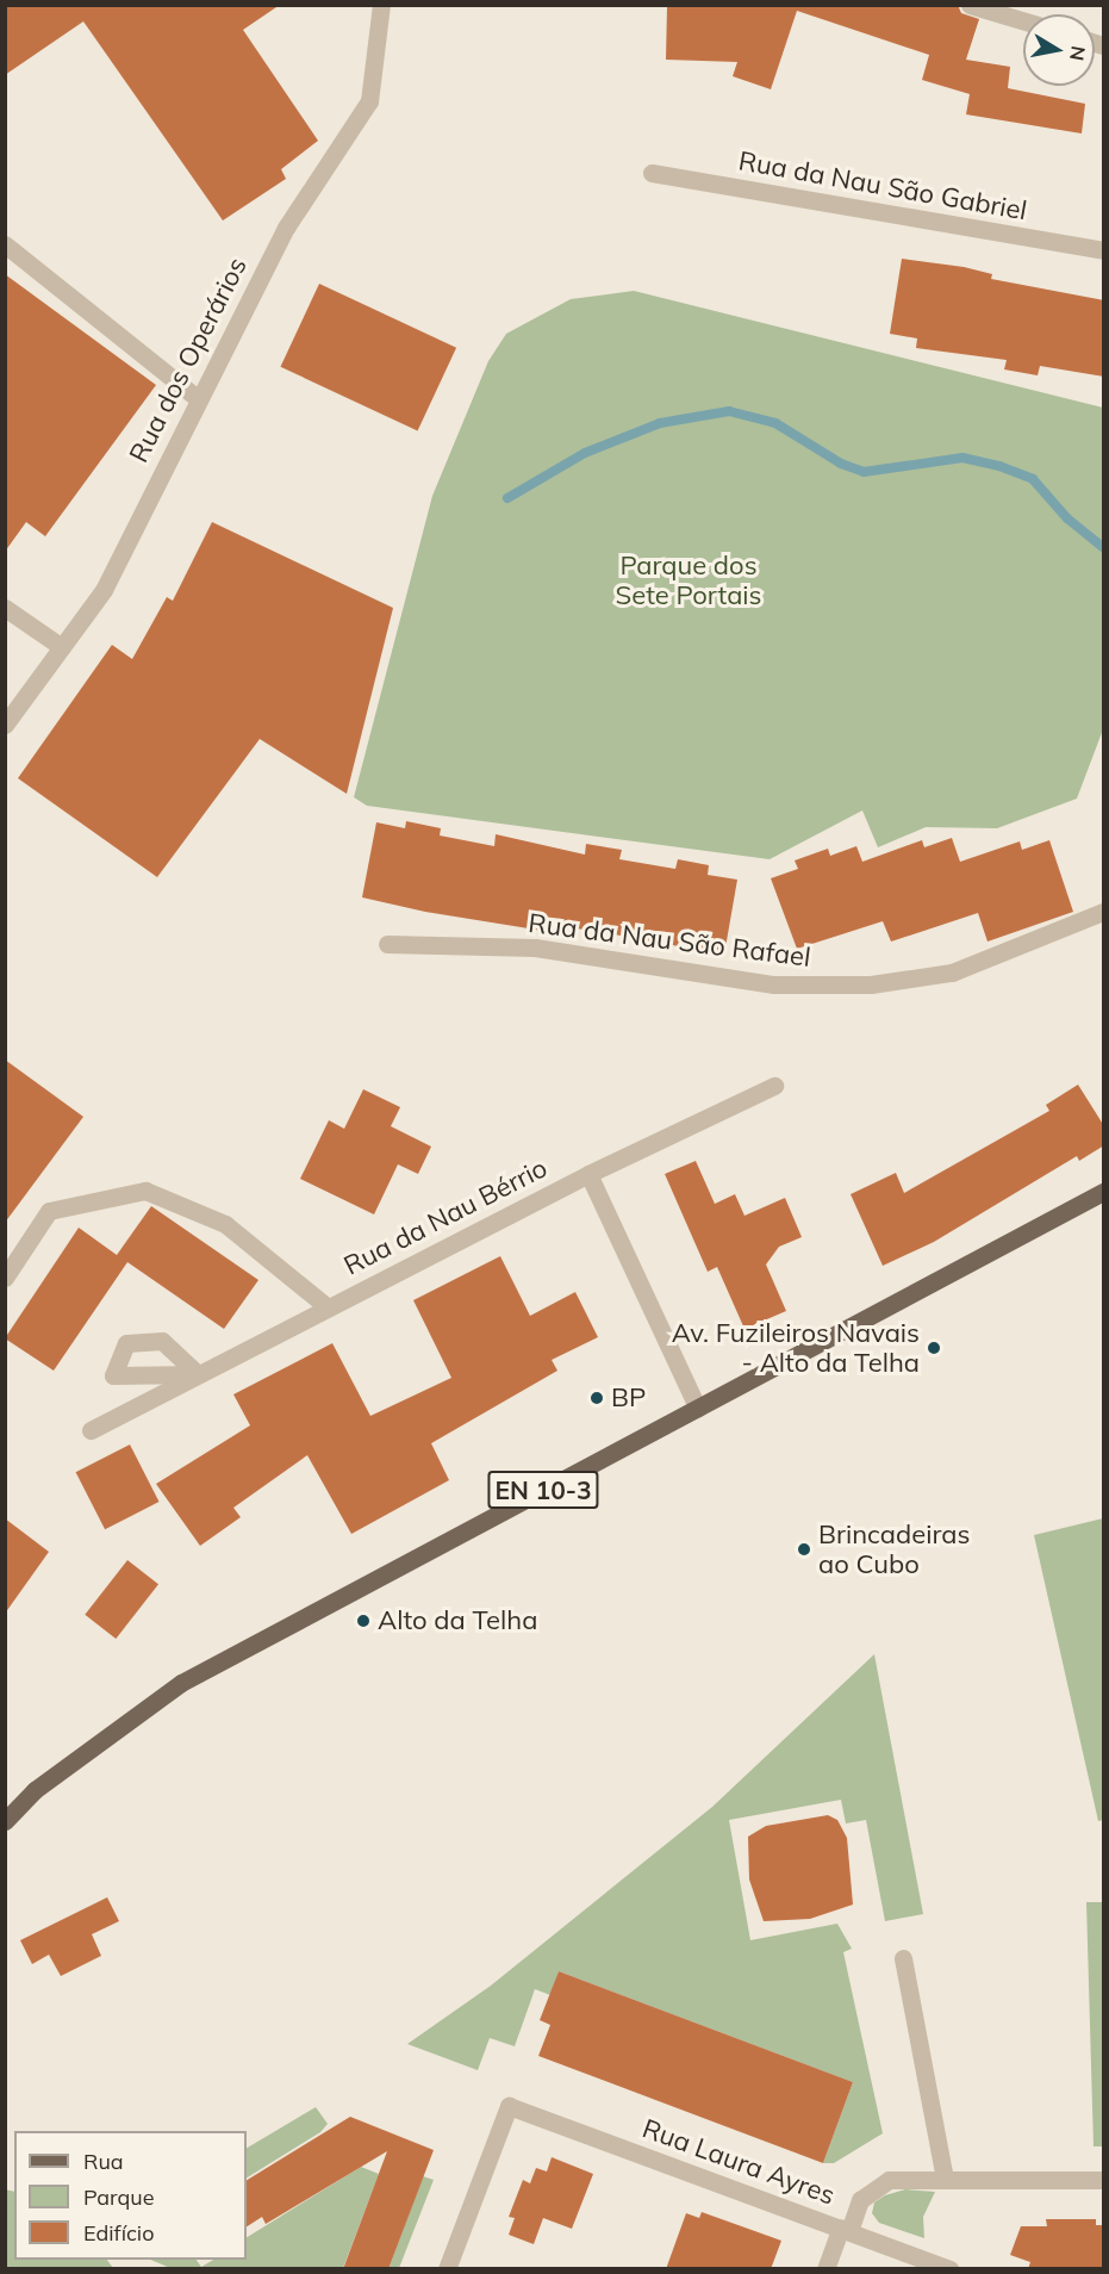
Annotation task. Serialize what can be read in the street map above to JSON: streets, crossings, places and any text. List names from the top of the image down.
{
  "streets": {
    "main road": ["EN 10-3"],
    "street": [
      "Rua da Nau São Gabriel",
      "Rua dos Operários",
      "Rua da Nau São Rafael",
      "Rua da Nau Bérrio",
      "Rua Laura Ayres"
    ]
  },
  "crossings": [
    ["Rua da Nau Bérrio", "EN 10-3"]
  ],
  "parks": ["Parque dos Sete Portais"],
  "places": [
    "Av. Fuzileiros Navais - Alto da Telha",
    "BP",
    "Brincadeiras ao Cubo",
    "Alto da Telha"
  ],
  "legend": ["Rua", "Parque", "Edifício"],
  "north": "right"
}
